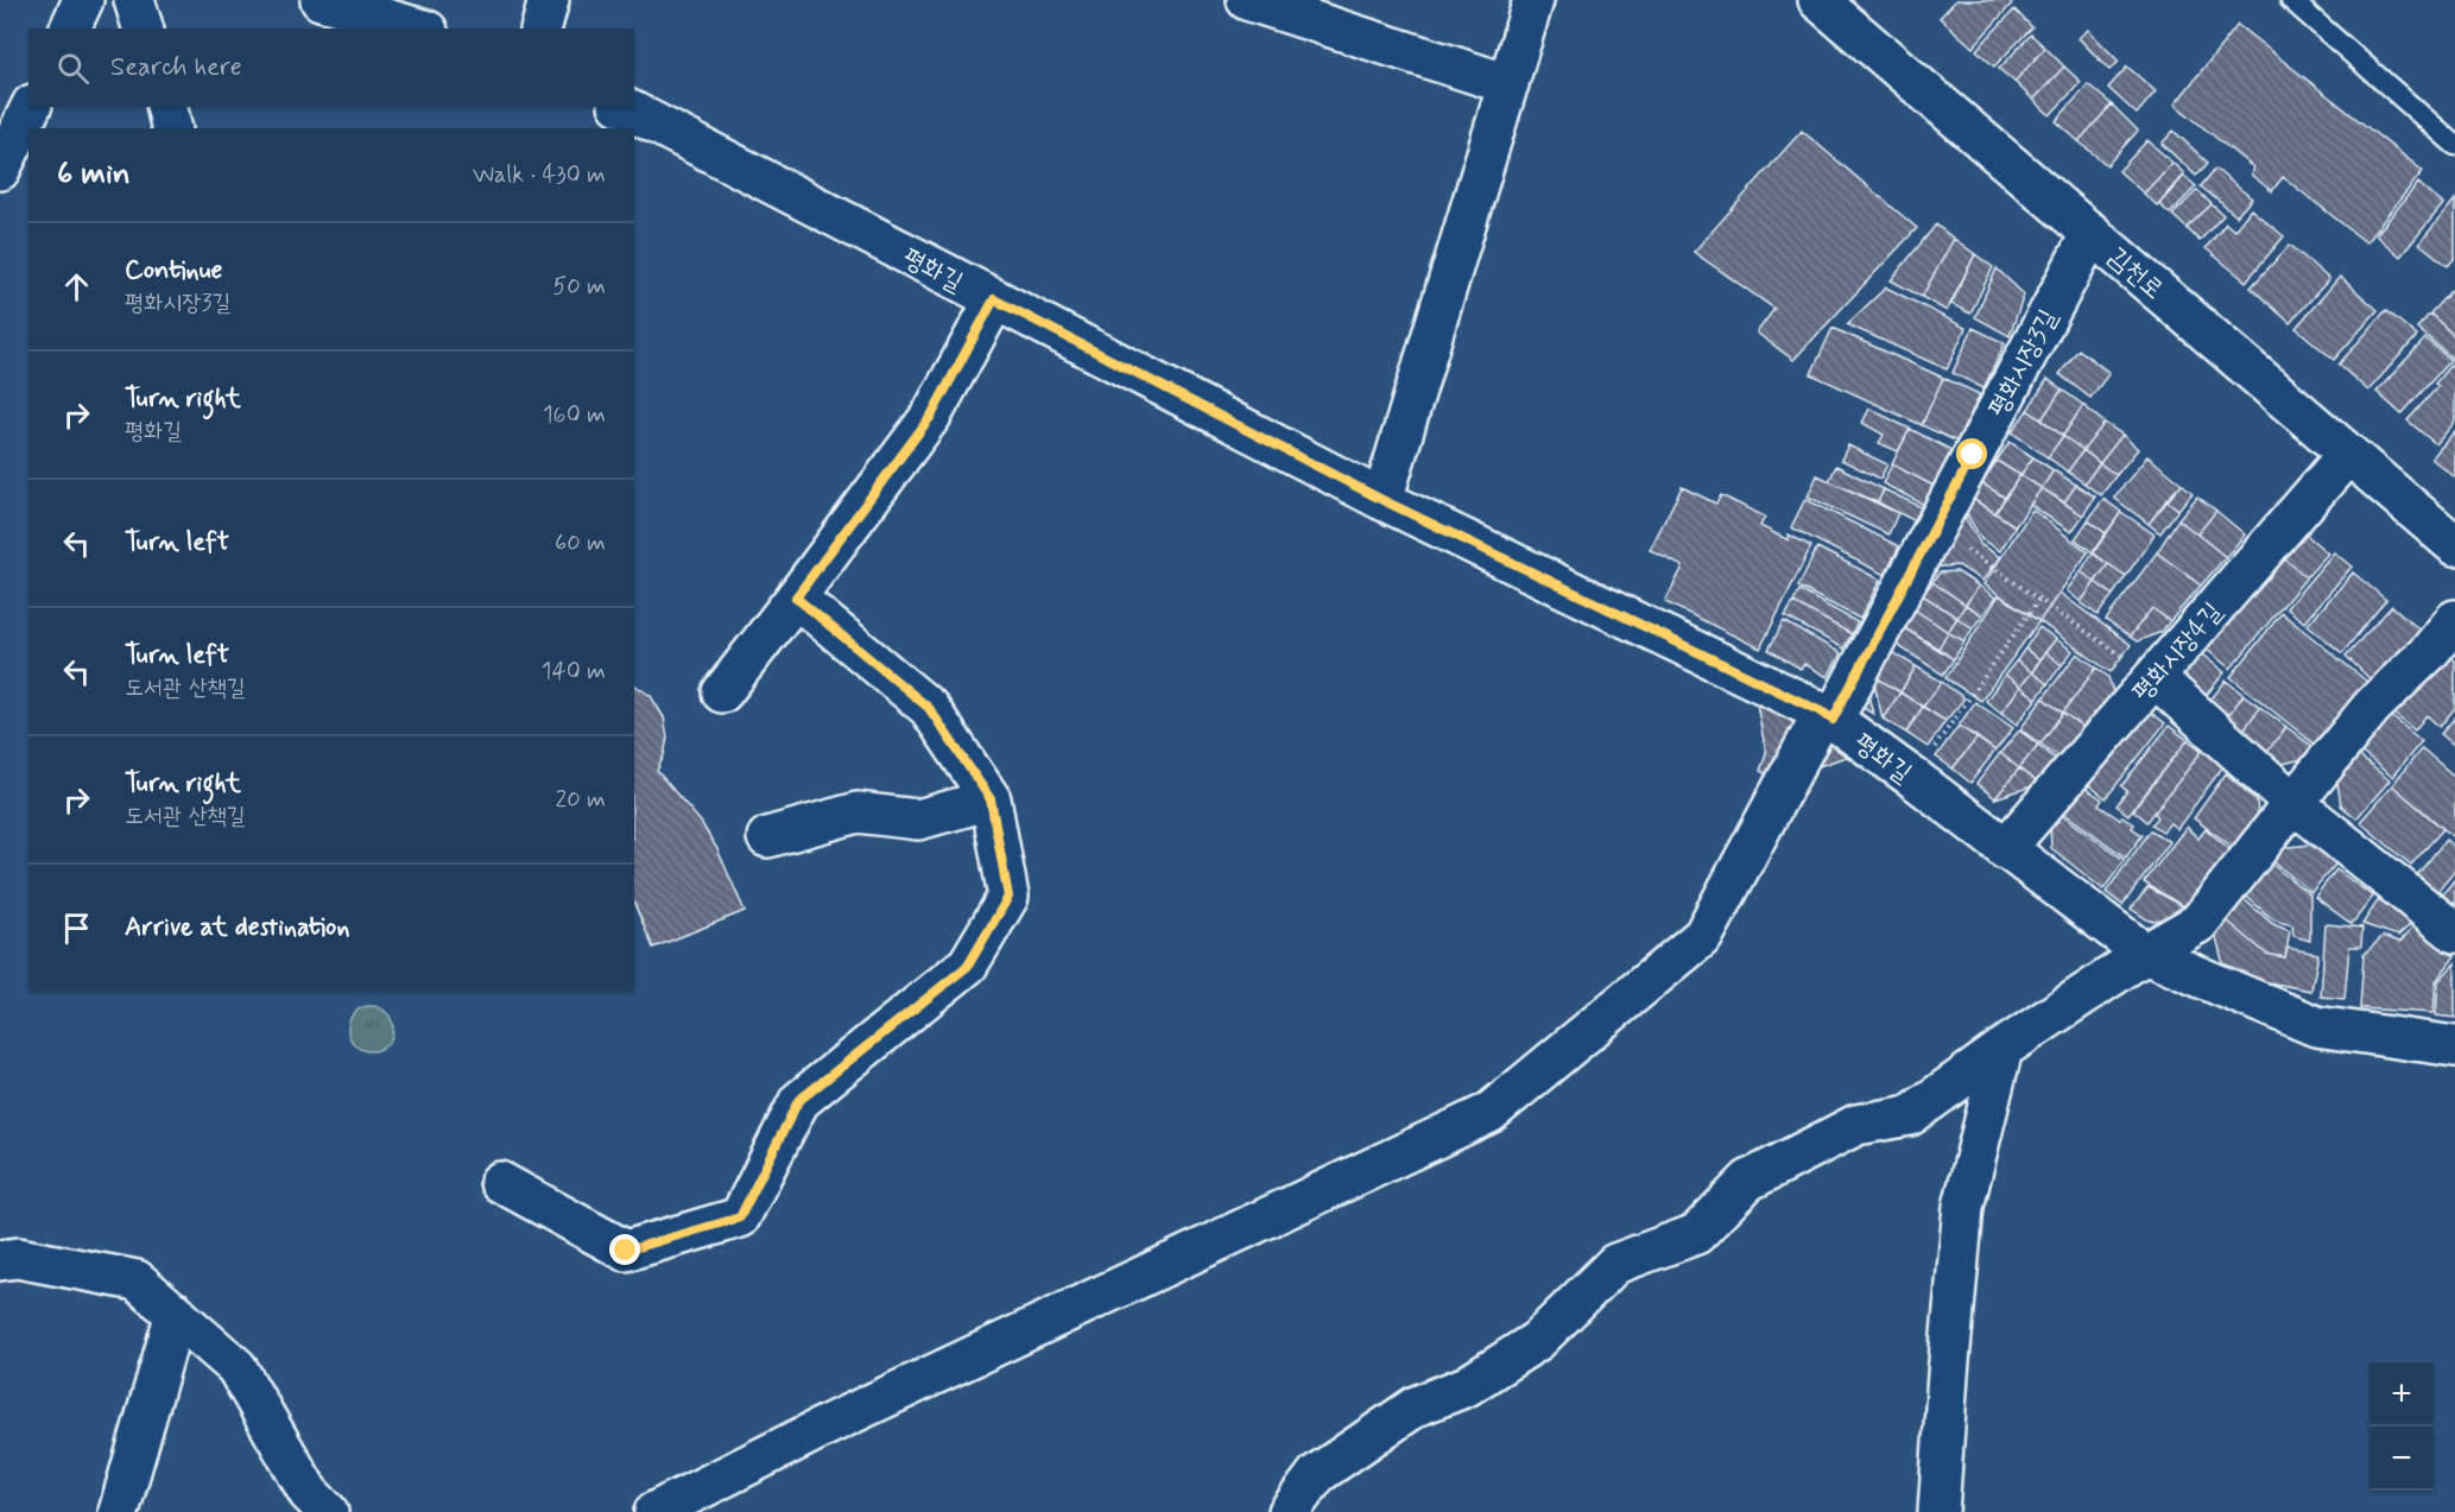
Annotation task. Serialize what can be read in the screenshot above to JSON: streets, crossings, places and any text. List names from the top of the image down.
{
  "streets": {
    "street": [
      "평화길",
      "김천로",
      "평화시장3길",
      "평화시장4길"
    ]
  },
  "crossings": [
    ["평화길", "평화시장3길"],
    ["평화길", "평화시장4길"],
    ["김천로", "평화시장3길"],
    ["김천로", "평화시장4길"]
  ],
  "page": {
    "search": "Search here",
    "heading": ["6 min", "Walk · 430 m"],
    "list": [
      ["Continue", "평화시장3길", "50 m"],
      ["Turn right", "평화길", "160 m"],
      ["Turn left", "60 m"],
      ["Turn left", "도서관 산책길", "140 m"],
      ["Turn right", "도서관 산책길", "20 m"],
      "Arrive at destination"
    ],
    "map_buttons": ["+", "−"]
  }
}
